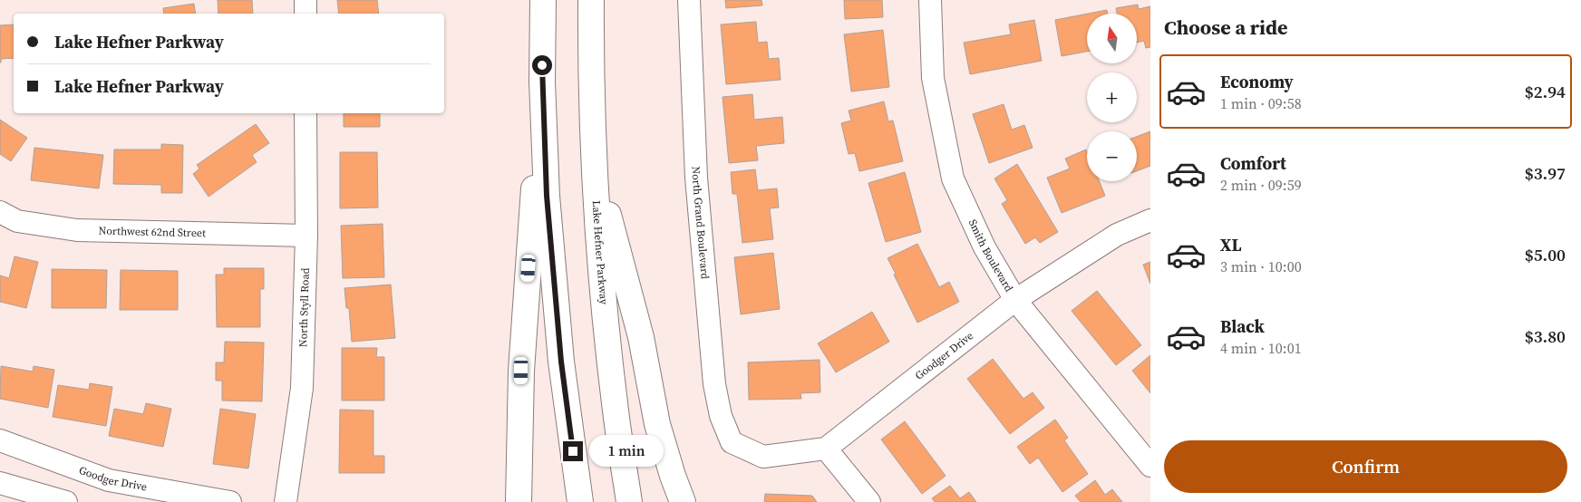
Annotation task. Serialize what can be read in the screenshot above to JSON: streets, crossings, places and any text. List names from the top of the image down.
{
  "streets": {
    "highway": ["Lake Hefner Parkway"],
    "street": [
      "North Grand Boulevard",
      "Northwest 62nd Street",
      "Smith Boulevard",
      "North Styll Road",
      "Goodger Drive"
    ]
  },
  "crossings": [
    ["North Grand Boulevard", "Goodger Drive"],
    ["Northwest 62nd Street", "North Styll Road"],
    ["Smith Boulevard", "Goodger Drive"]
  ],
  "north": "top",
  "page": {
    "heading": "Choose a ride",
    "map_buttons": ["+", "−"],
    "banner": ["Lake Hefner Parkway", "Lake Hefner Parkway"],
    "list": [
      {
        "name": "Economy",
        "note": "1 min · 09:58",
        "value": "$2.94"
      },
      {
        "name": "Comfort",
        "note": "2 min · 09:59",
        "value": "$3.97"
      },
      {
        "name": "XL",
        "note": "3 min · 10:00",
        "value": "$5.00"
      },
      {
        "name": "Black",
        "note": "4 min · 10:01",
        "value": "$3.80"
      }
    ],
    "buttons": "Confirm",
    "bubble": "1 min"
  }
}
